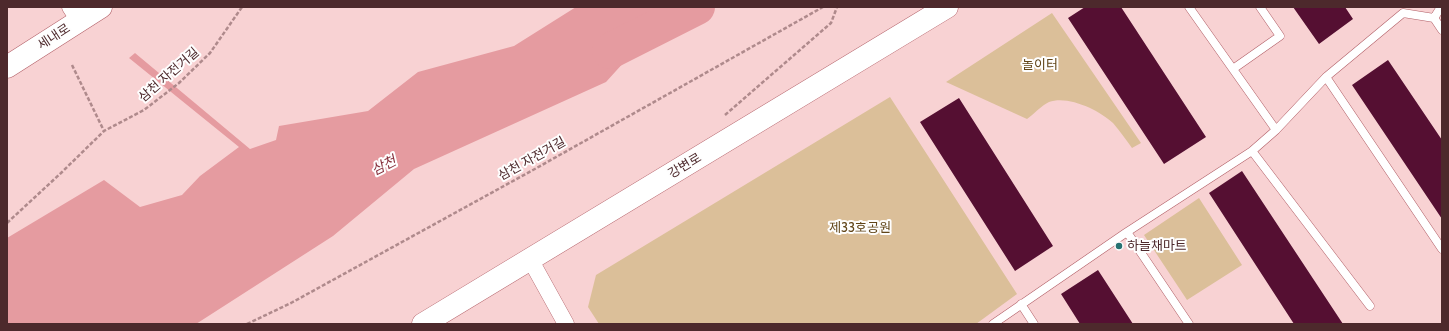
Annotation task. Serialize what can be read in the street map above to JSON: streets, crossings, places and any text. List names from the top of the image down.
{
  "streets": {
    "street": ["세내로", "강변로"],
    "path": ["삼천 자전거길"]
  },
  "water": ["삼천"],
  "parks": ["놀이터", "제33호공원"],
  "places": ["하늘채마트"]
}
